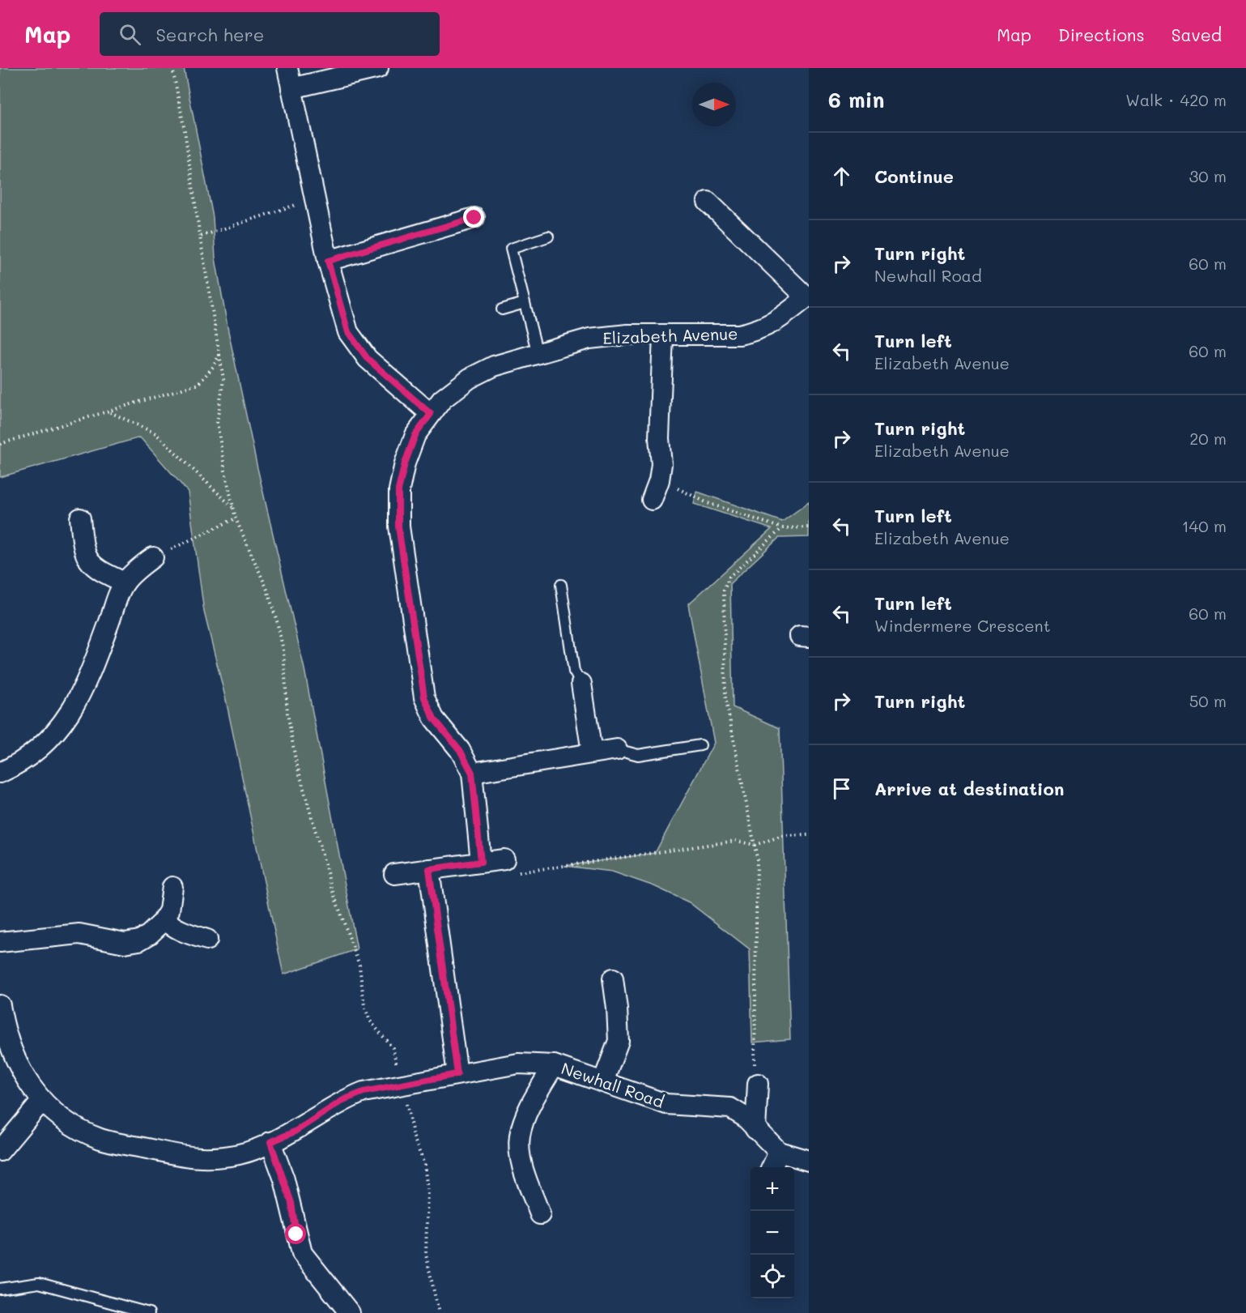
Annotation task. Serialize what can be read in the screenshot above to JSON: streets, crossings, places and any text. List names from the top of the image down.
{
  "streets": {
    "street": ["Elizabeth Avenue", "Newhall Road"]
  },
  "north": "right",
  "page": {
    "header": "Map",
    "search": "Search here",
    "nav": ["Map", "Directions", "Saved"],
    "heading": ["6 min", "Walk · 420 m"],
    "list": [
      ["Continue", "30 m"],
      ["Turn right", "Newhall Road", "60 m"],
      ["Turn left", "Elizabeth Avenue", "60 m"],
      ["Turn right", "Elizabeth Avenue", "20 m"],
      ["Turn left", "Elizabeth Avenue", "140 m"],
      ["Turn left", "Windermere Crescent", "60 m"],
      ["Turn right", "50 m"],
      "Arrive at destination"
    ],
    "map_buttons": ["+", "−"]
  }
}
